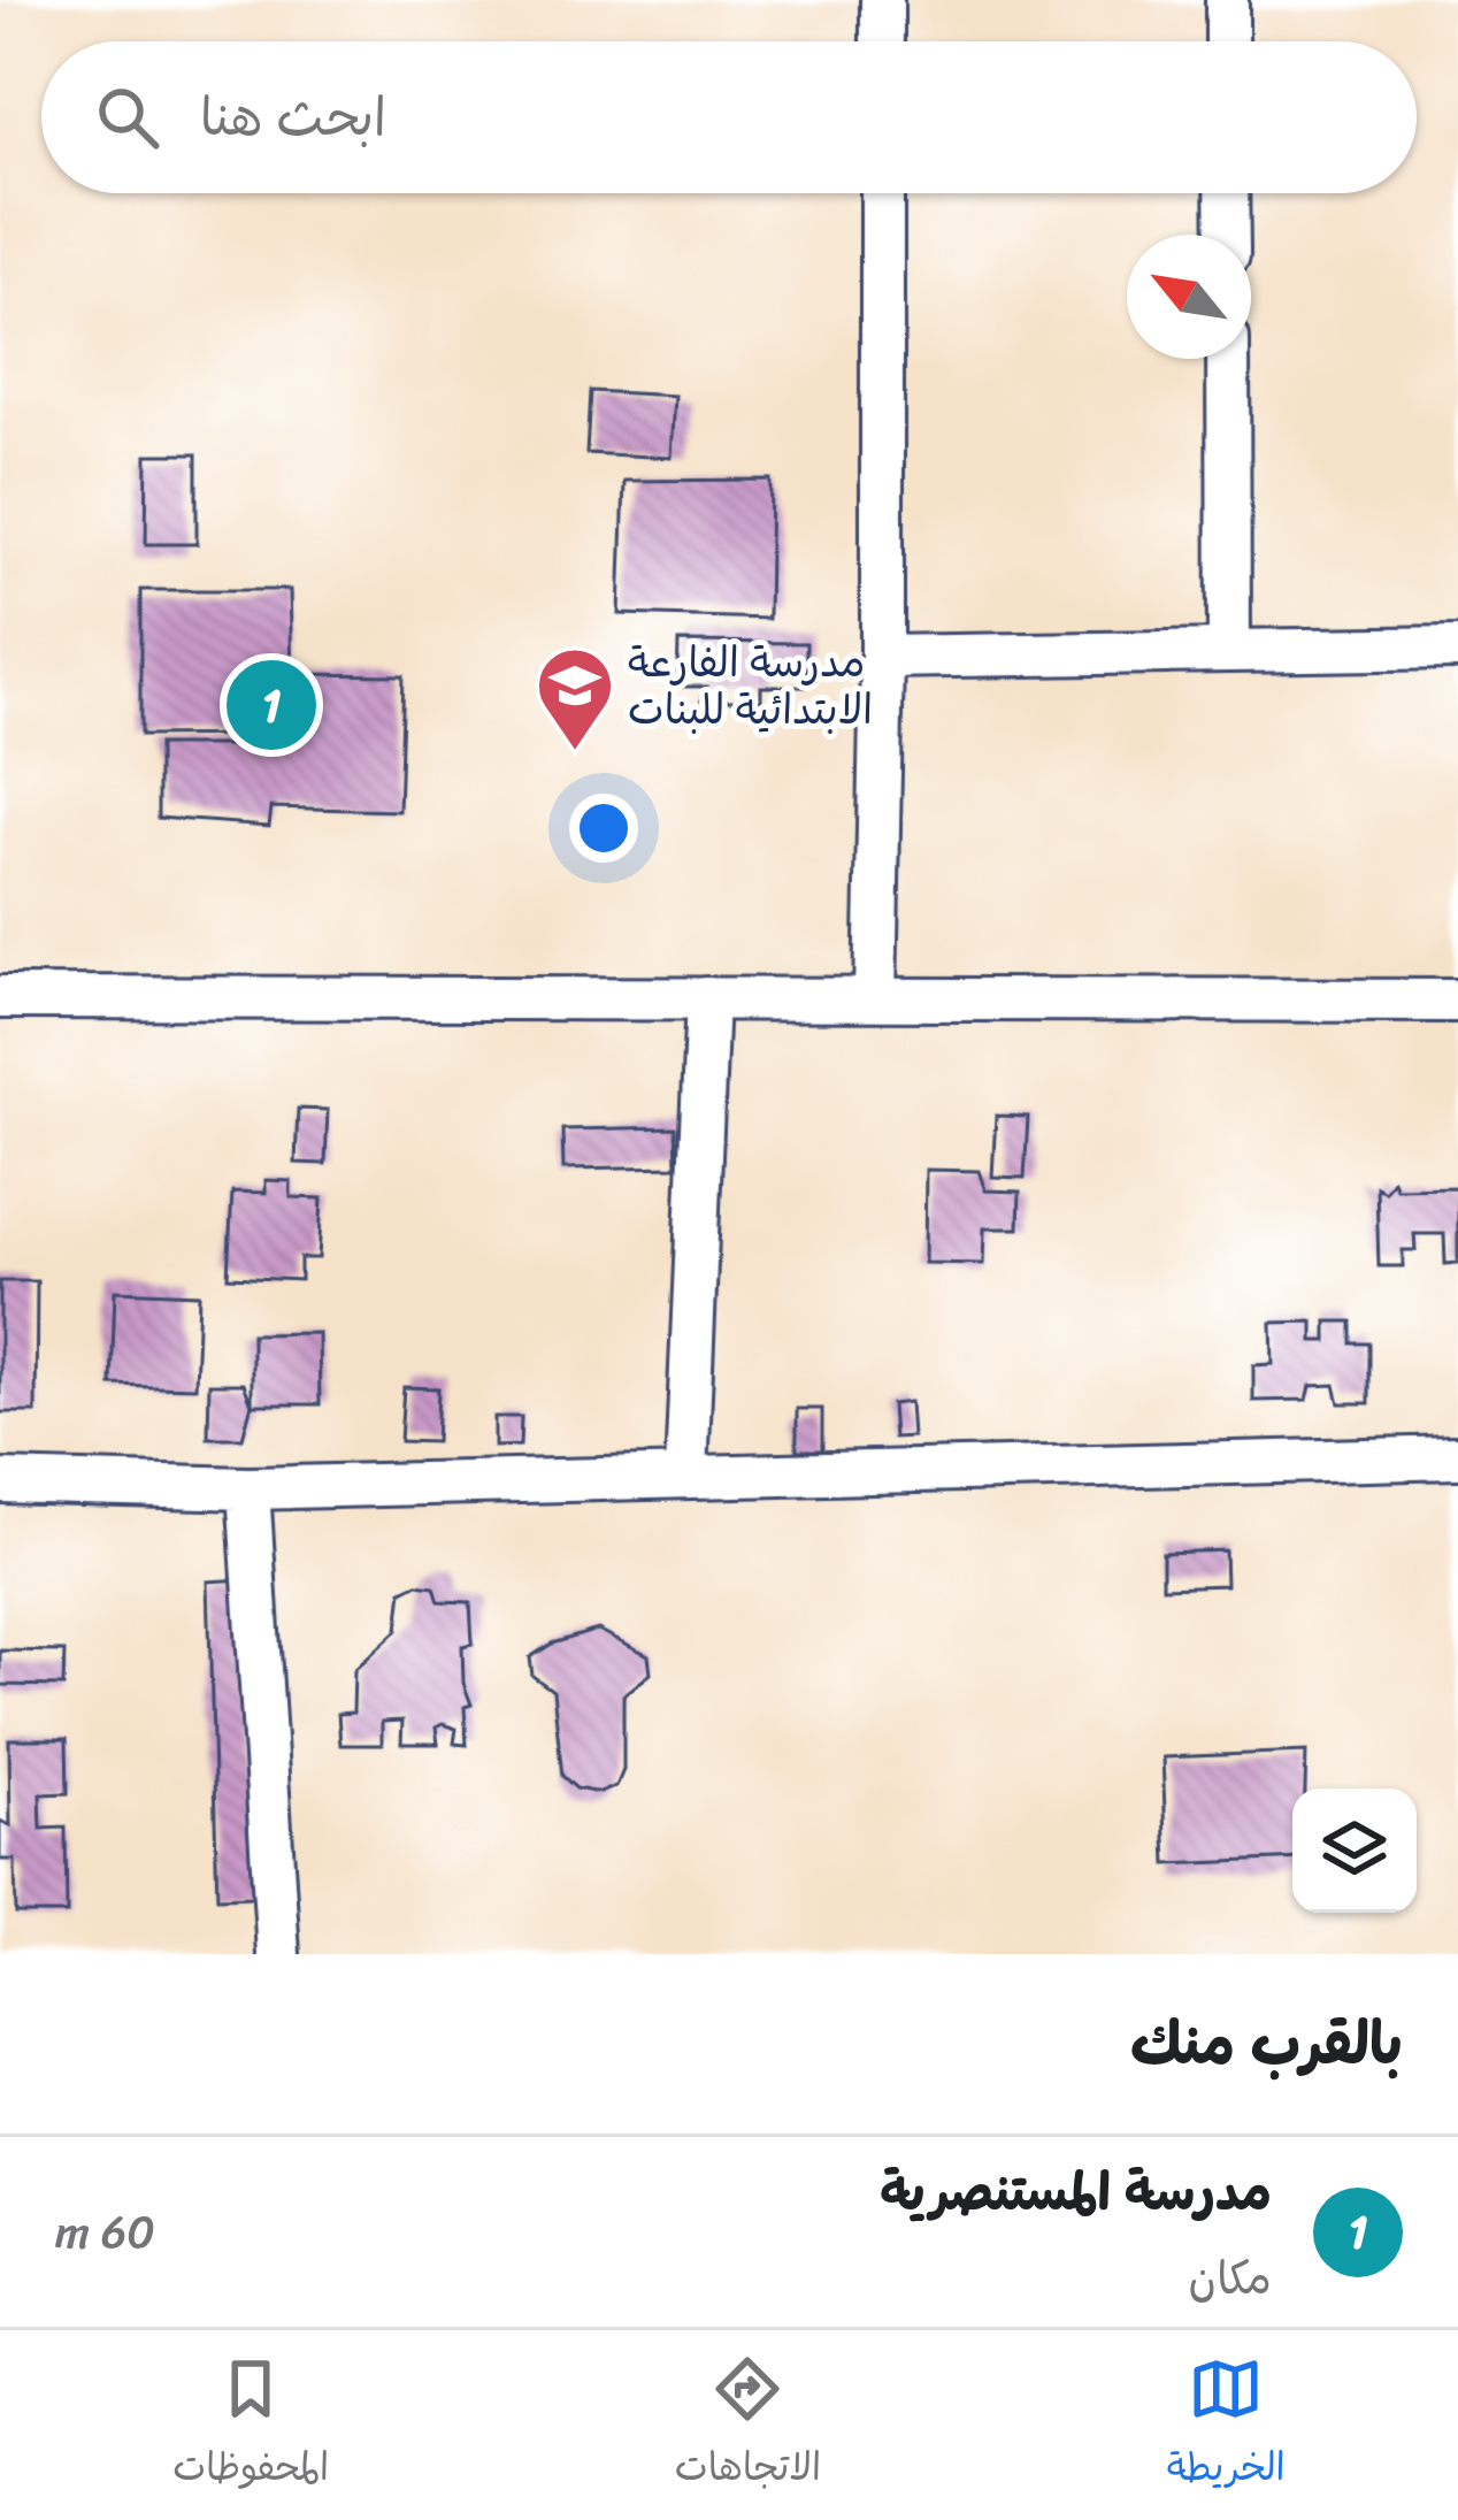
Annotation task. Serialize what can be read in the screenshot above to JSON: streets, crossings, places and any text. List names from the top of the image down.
{
  "places": {
    "school or university": ["مدرسة الفارعة الابتدائية للبنات"]
  },
  "north": "top left",
  "page": {
    "search": "ابحث هنا",
    "pins": "1",
    "heading": "بالقرب منك",
    "list": [
      {
        "mark": "1",
        "name": "مدرسة المستنصرية",
        "note": "مكان",
        "value": "60 m"
      }
    ],
    "nav": ["الخريطة", "الاتجاهات", "المحفوظات"]
  }
}
